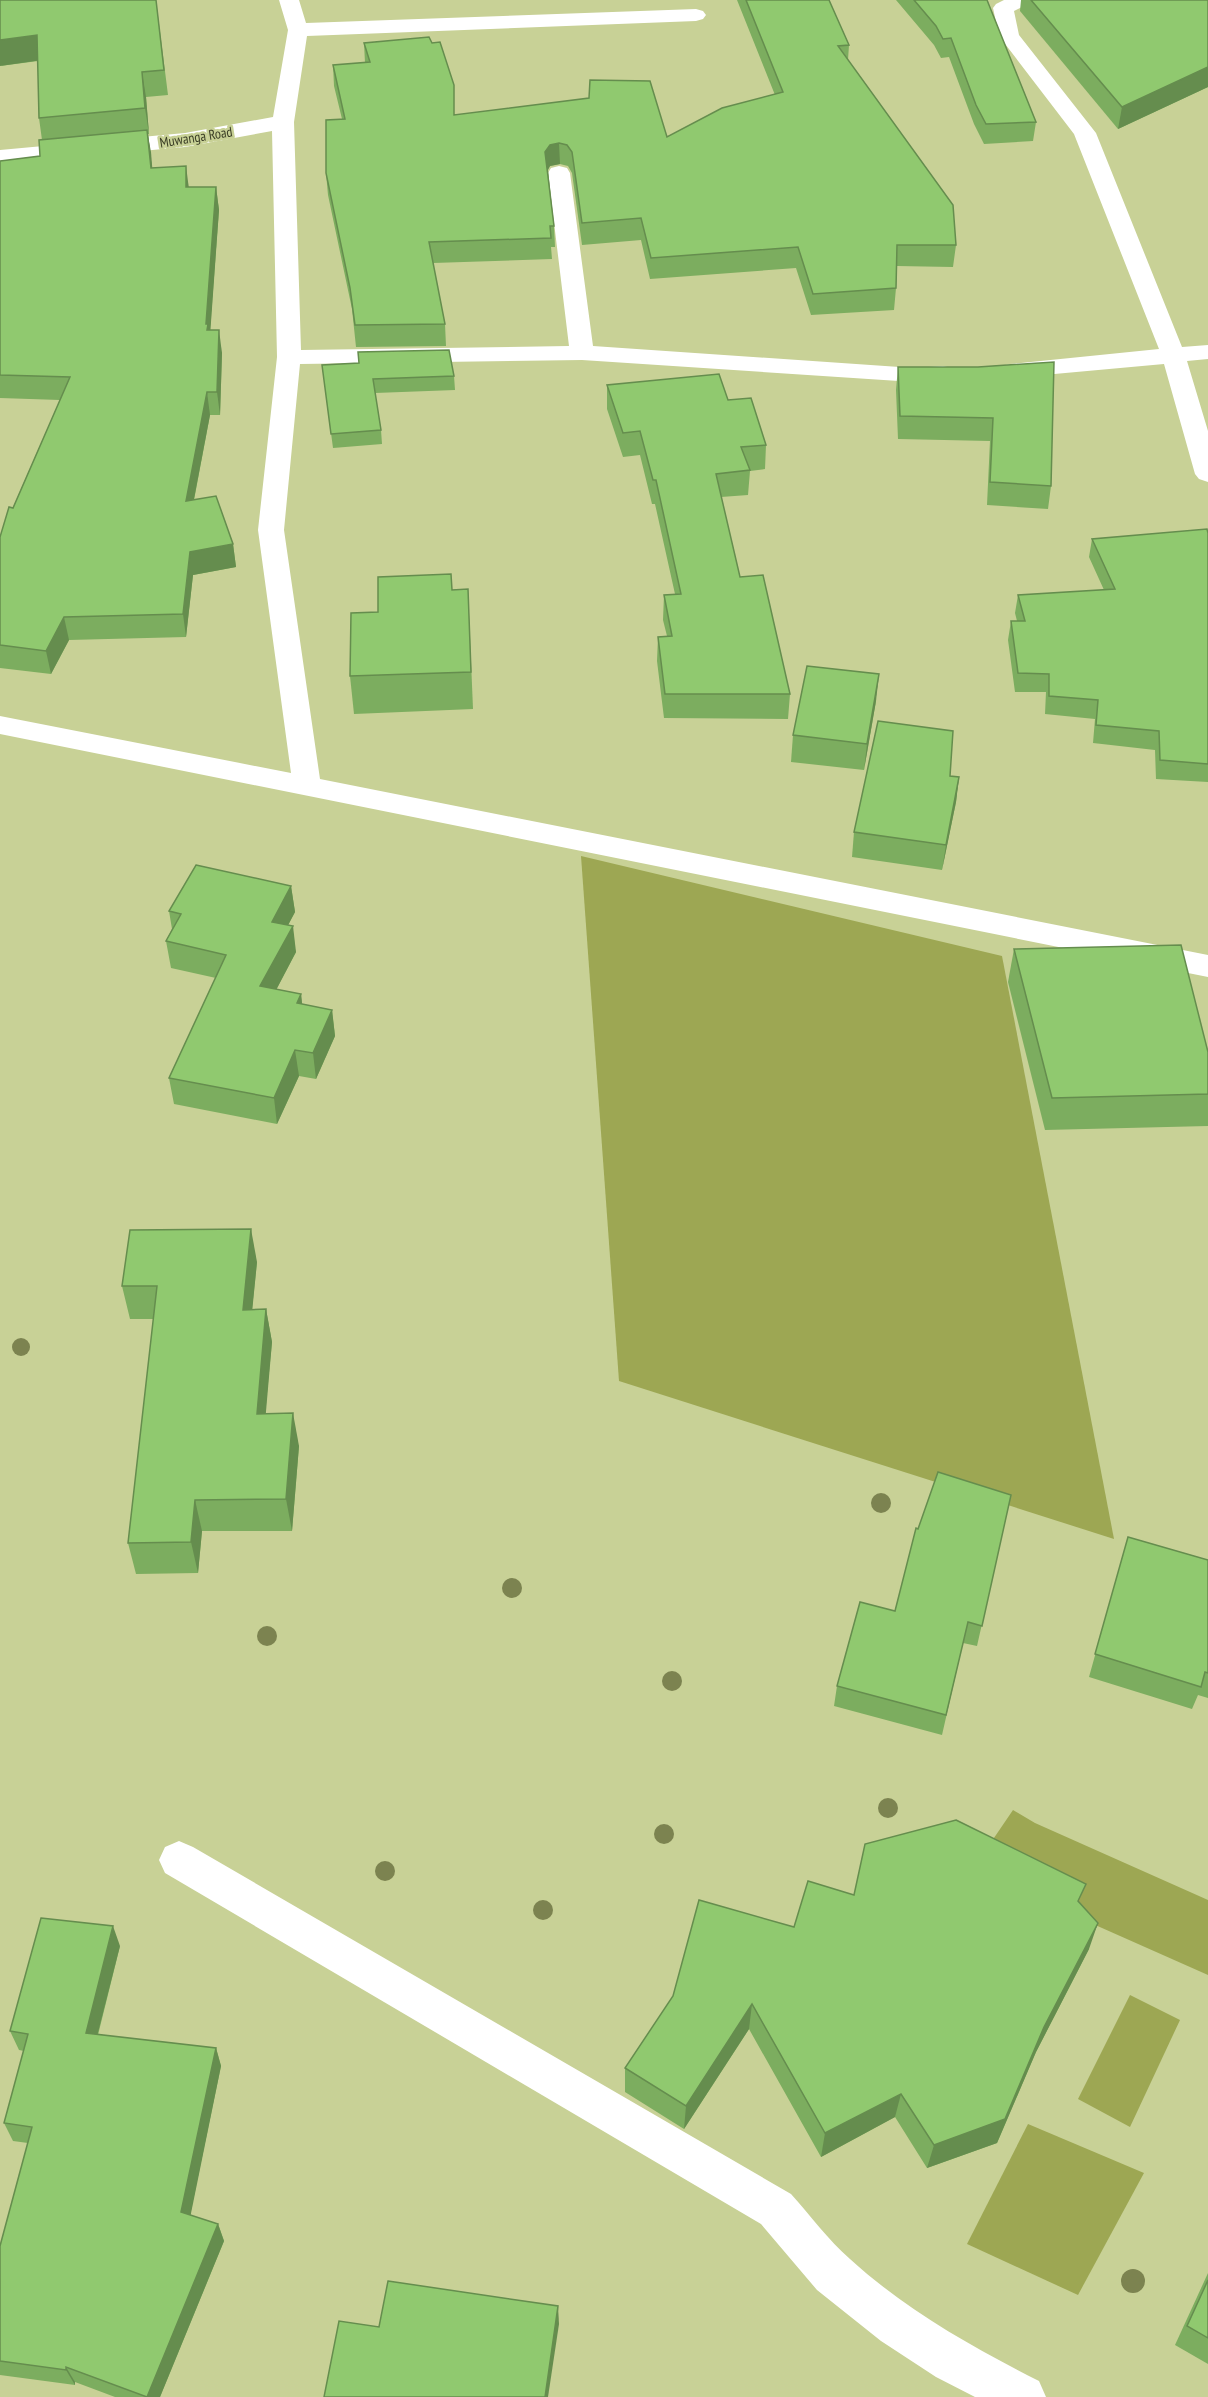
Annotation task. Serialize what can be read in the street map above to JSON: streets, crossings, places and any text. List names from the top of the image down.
{
  "streets": {
    "street": ["Muwanga Road"]
  }
}
